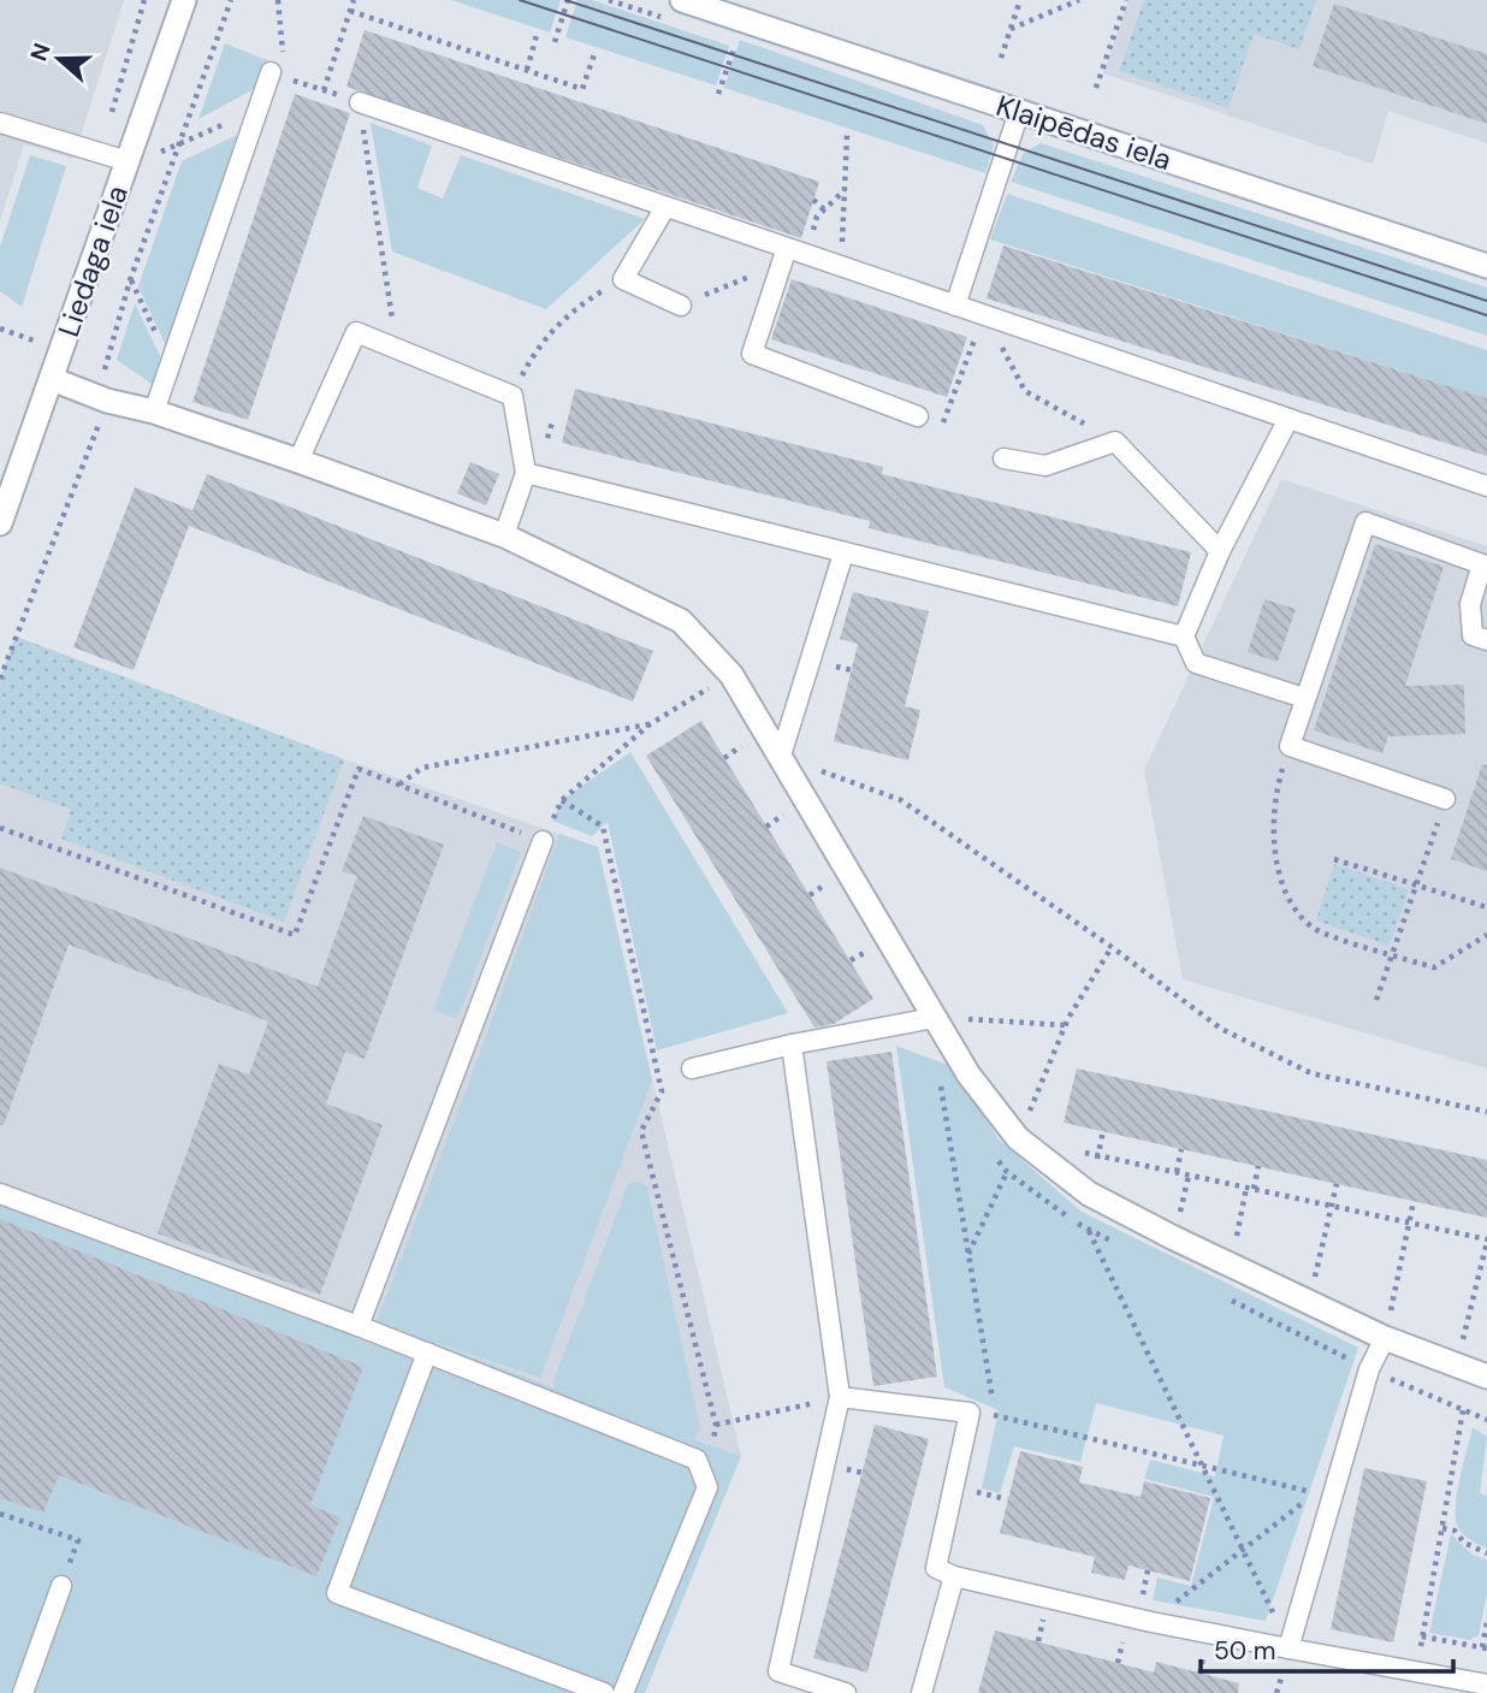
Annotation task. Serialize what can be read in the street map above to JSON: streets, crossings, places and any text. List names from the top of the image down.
{
  "streets": {
    "street": ["Klaipēdas iela", "Liedaga iela"]
  },
  "scale_bar": "50 m",
  "north": "left"
}
